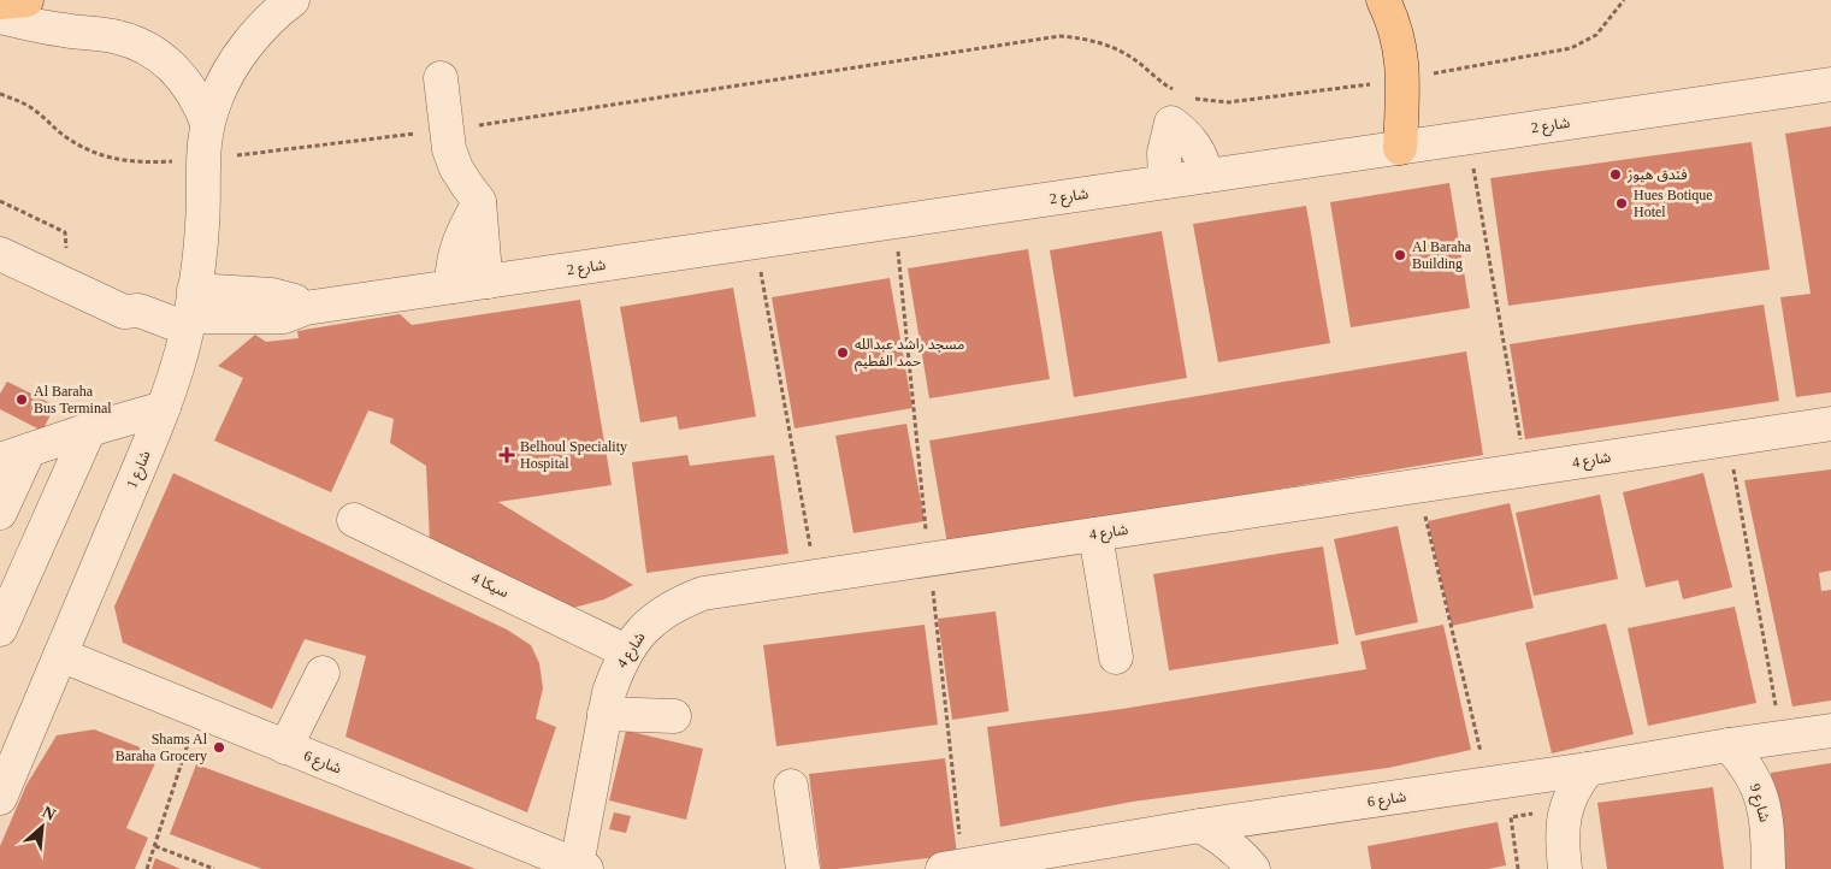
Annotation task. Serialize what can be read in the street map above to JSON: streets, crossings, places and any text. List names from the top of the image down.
{
  "streets": {
    "street": [
      "شارع 2",
      "شارع 4",
      "شارع 1",
      "4 سيكا",
      "شارع 6",
      "شارع 9"
    ]
  },
  "crossings": [
    ["شارع 2", "شارع 1"],
    ["شارع 4", "4 سيكا"],
    ["شارع 4", "شارع 6"],
    ["شارع 1", "شارع 6"],
    ["شارع 6", "شارع 9"]
  ],
  "places": {
    "other": [
      "فندق هيوز",
      "Hues Botique Hotel",
      "Al Baraha Building",
      "مسجد راشد عبدالله حمد الفطيم",
      "Al Baraha Bus Terminal",
      "Shams Al Baraha Grocery"
    ],
    "health": ["Belhoul Speciality Hospital"]
  },
  "north": "top right"
}
